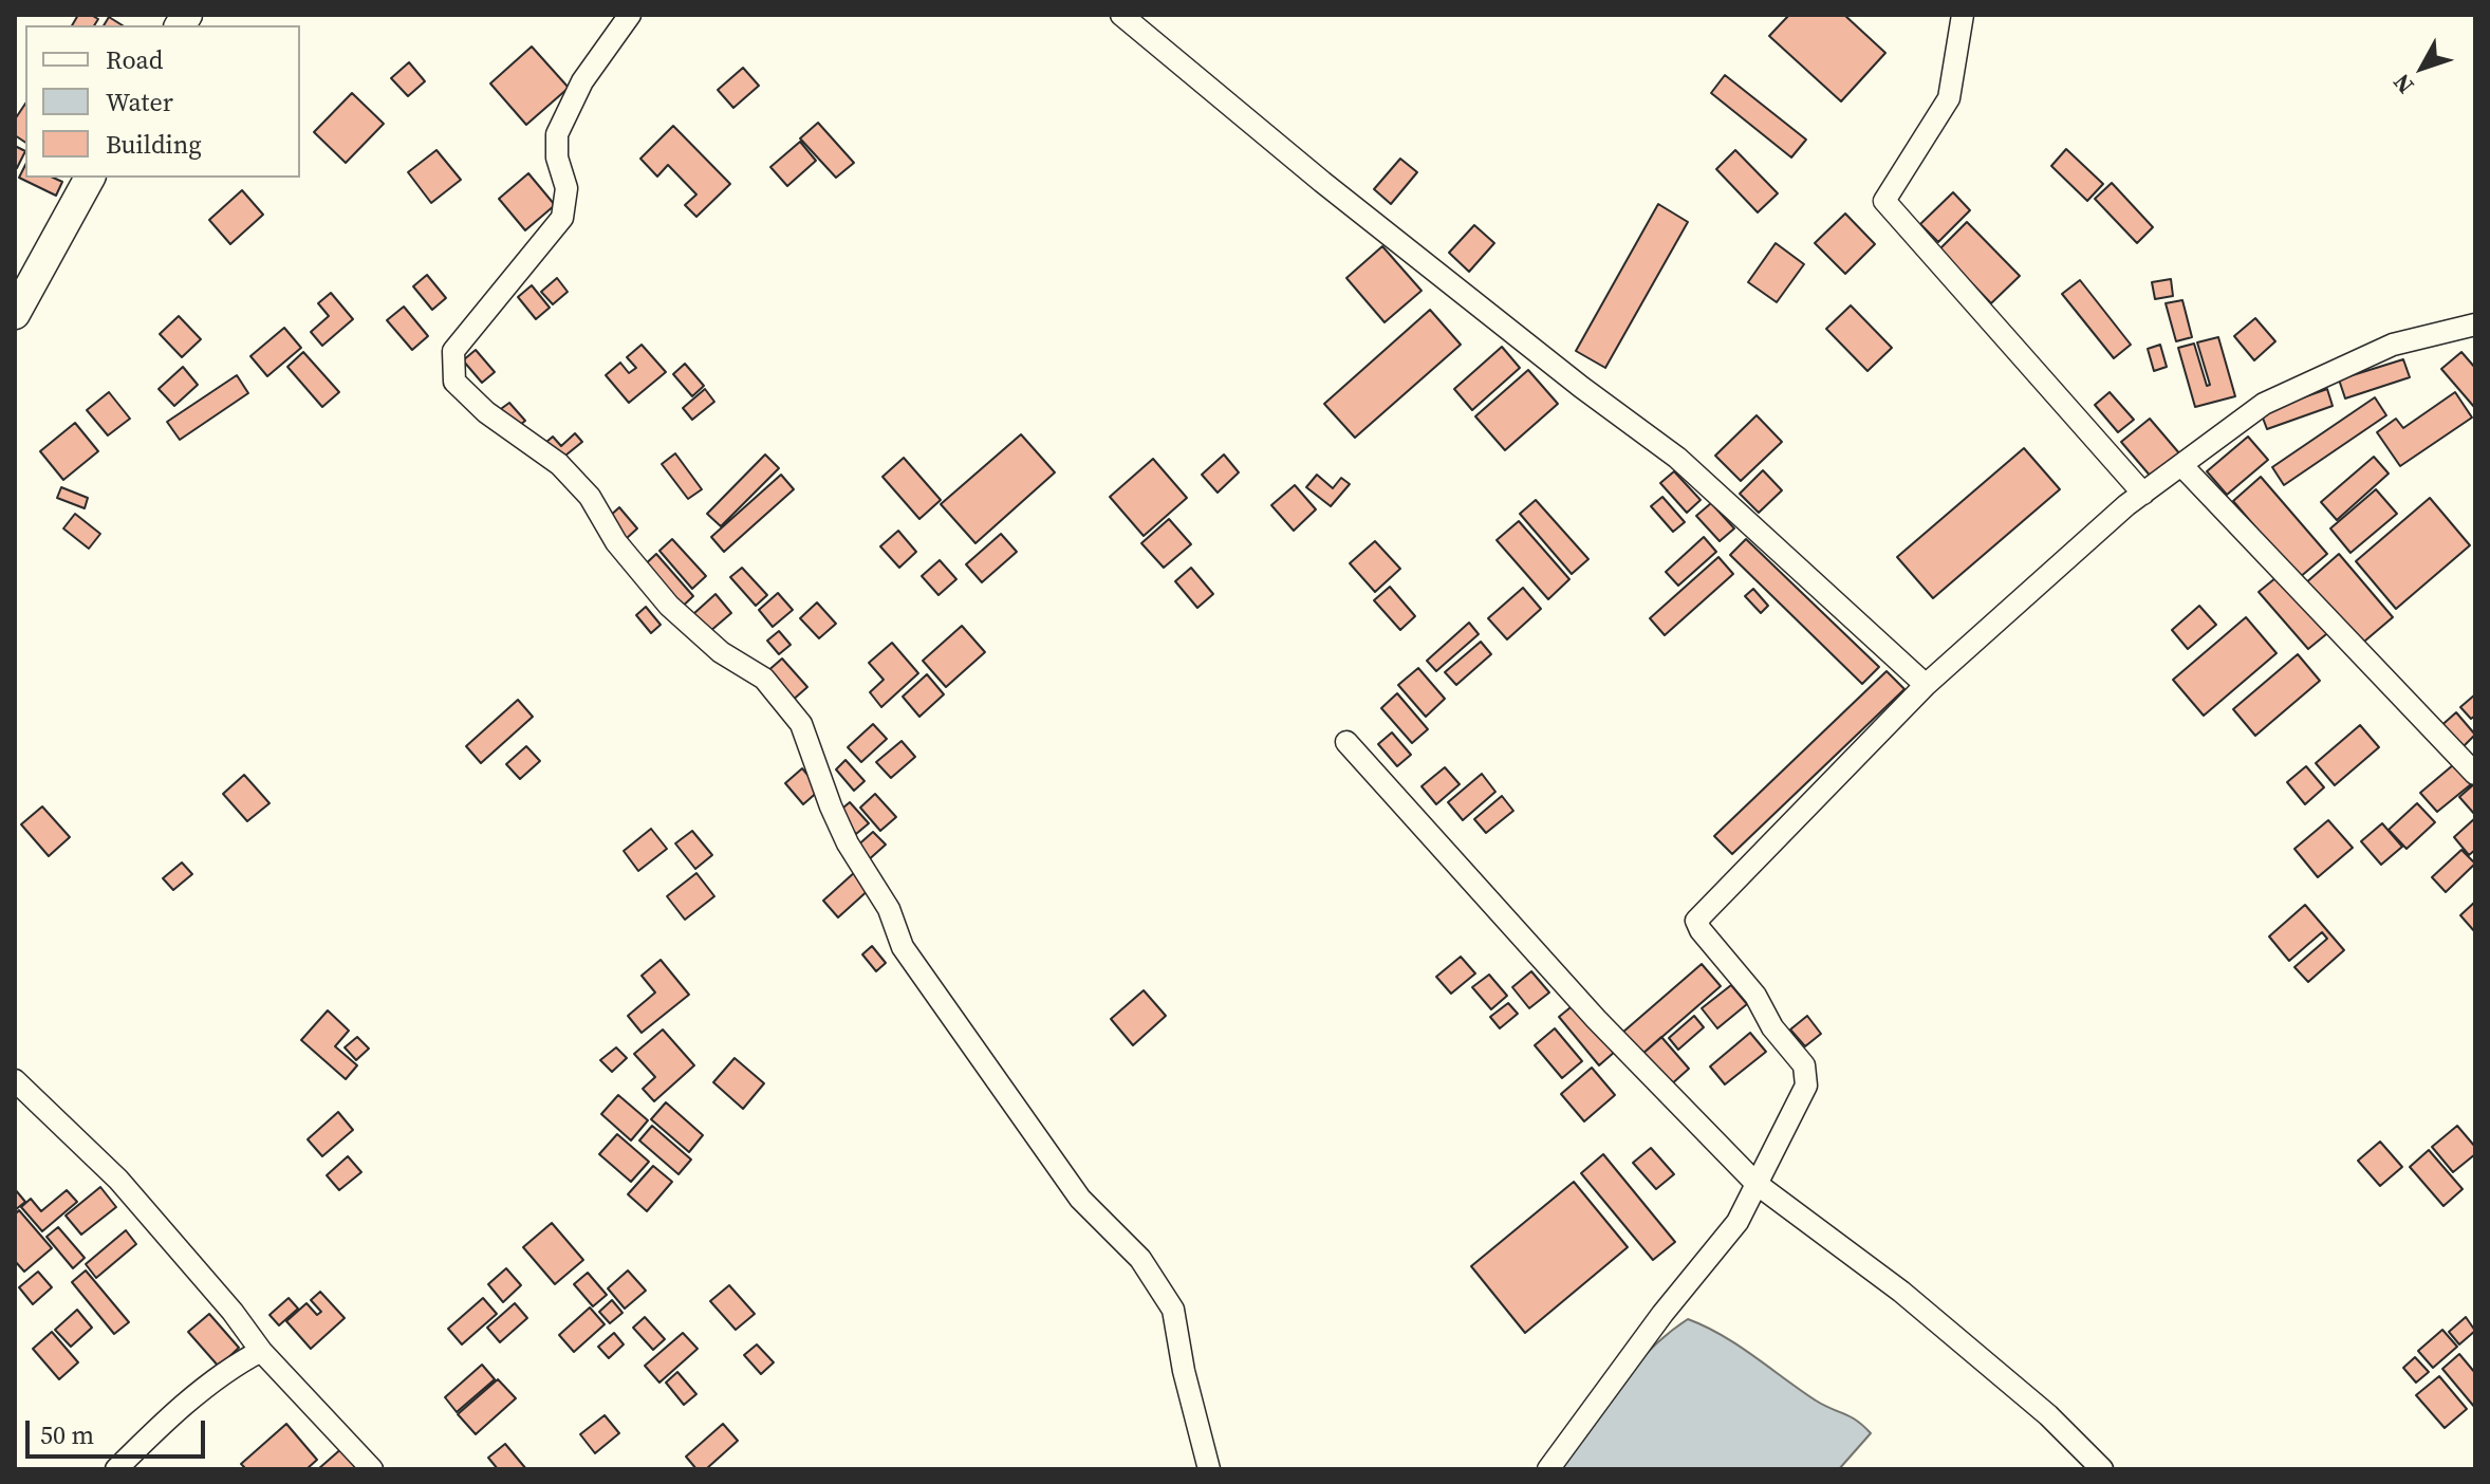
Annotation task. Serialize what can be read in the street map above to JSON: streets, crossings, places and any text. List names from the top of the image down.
{
  "legend": ["Road", "Water", "Building"],
  "scale_bar": "50 m",
  "north": "bottom left"
}
